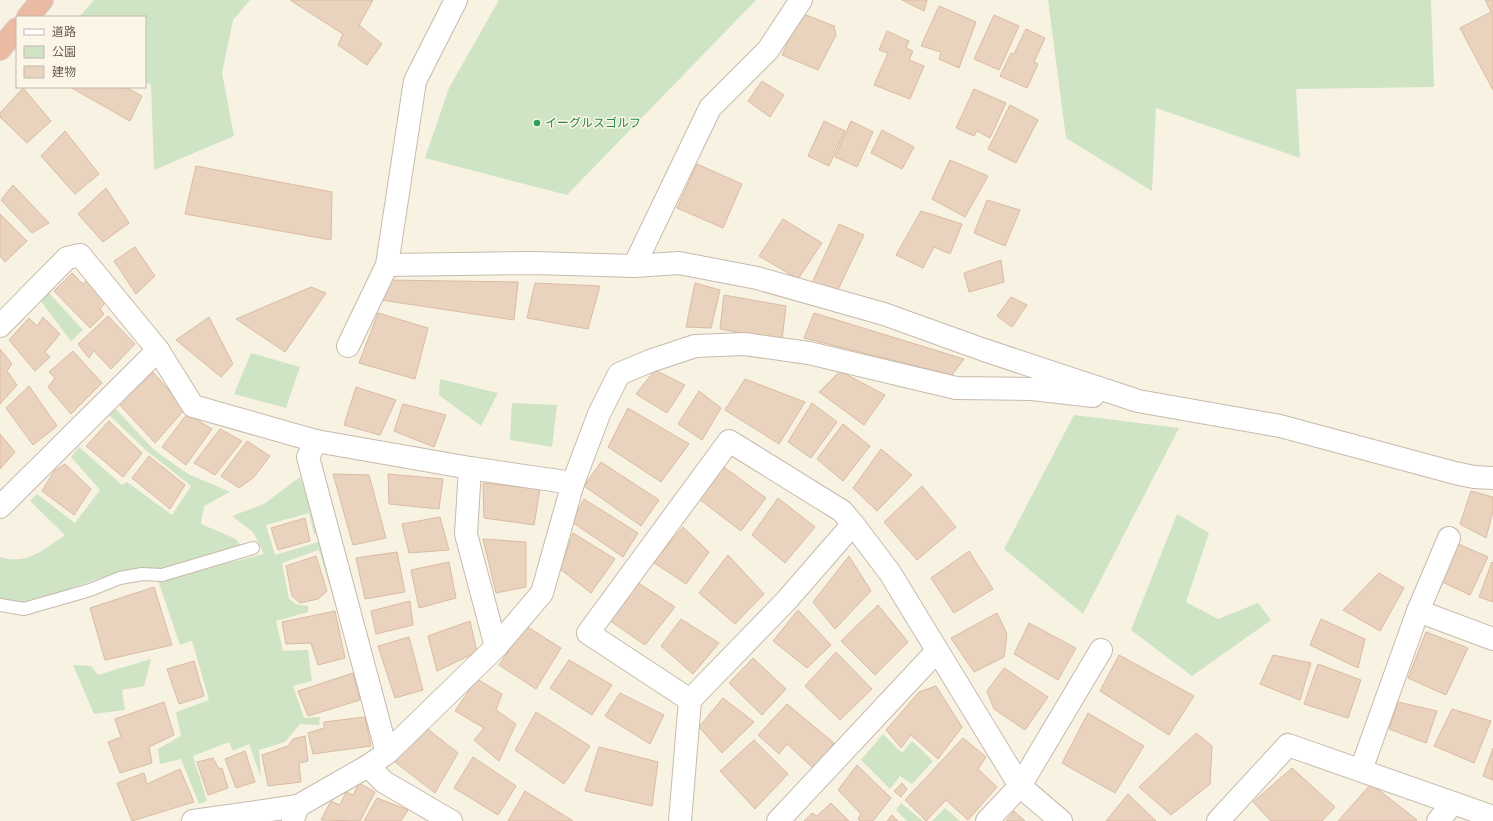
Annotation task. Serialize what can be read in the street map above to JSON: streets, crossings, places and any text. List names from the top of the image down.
{
  "places": ["イーグルスゴルフ"],
  "legend": ["道路", "公園", "建物"]
}
